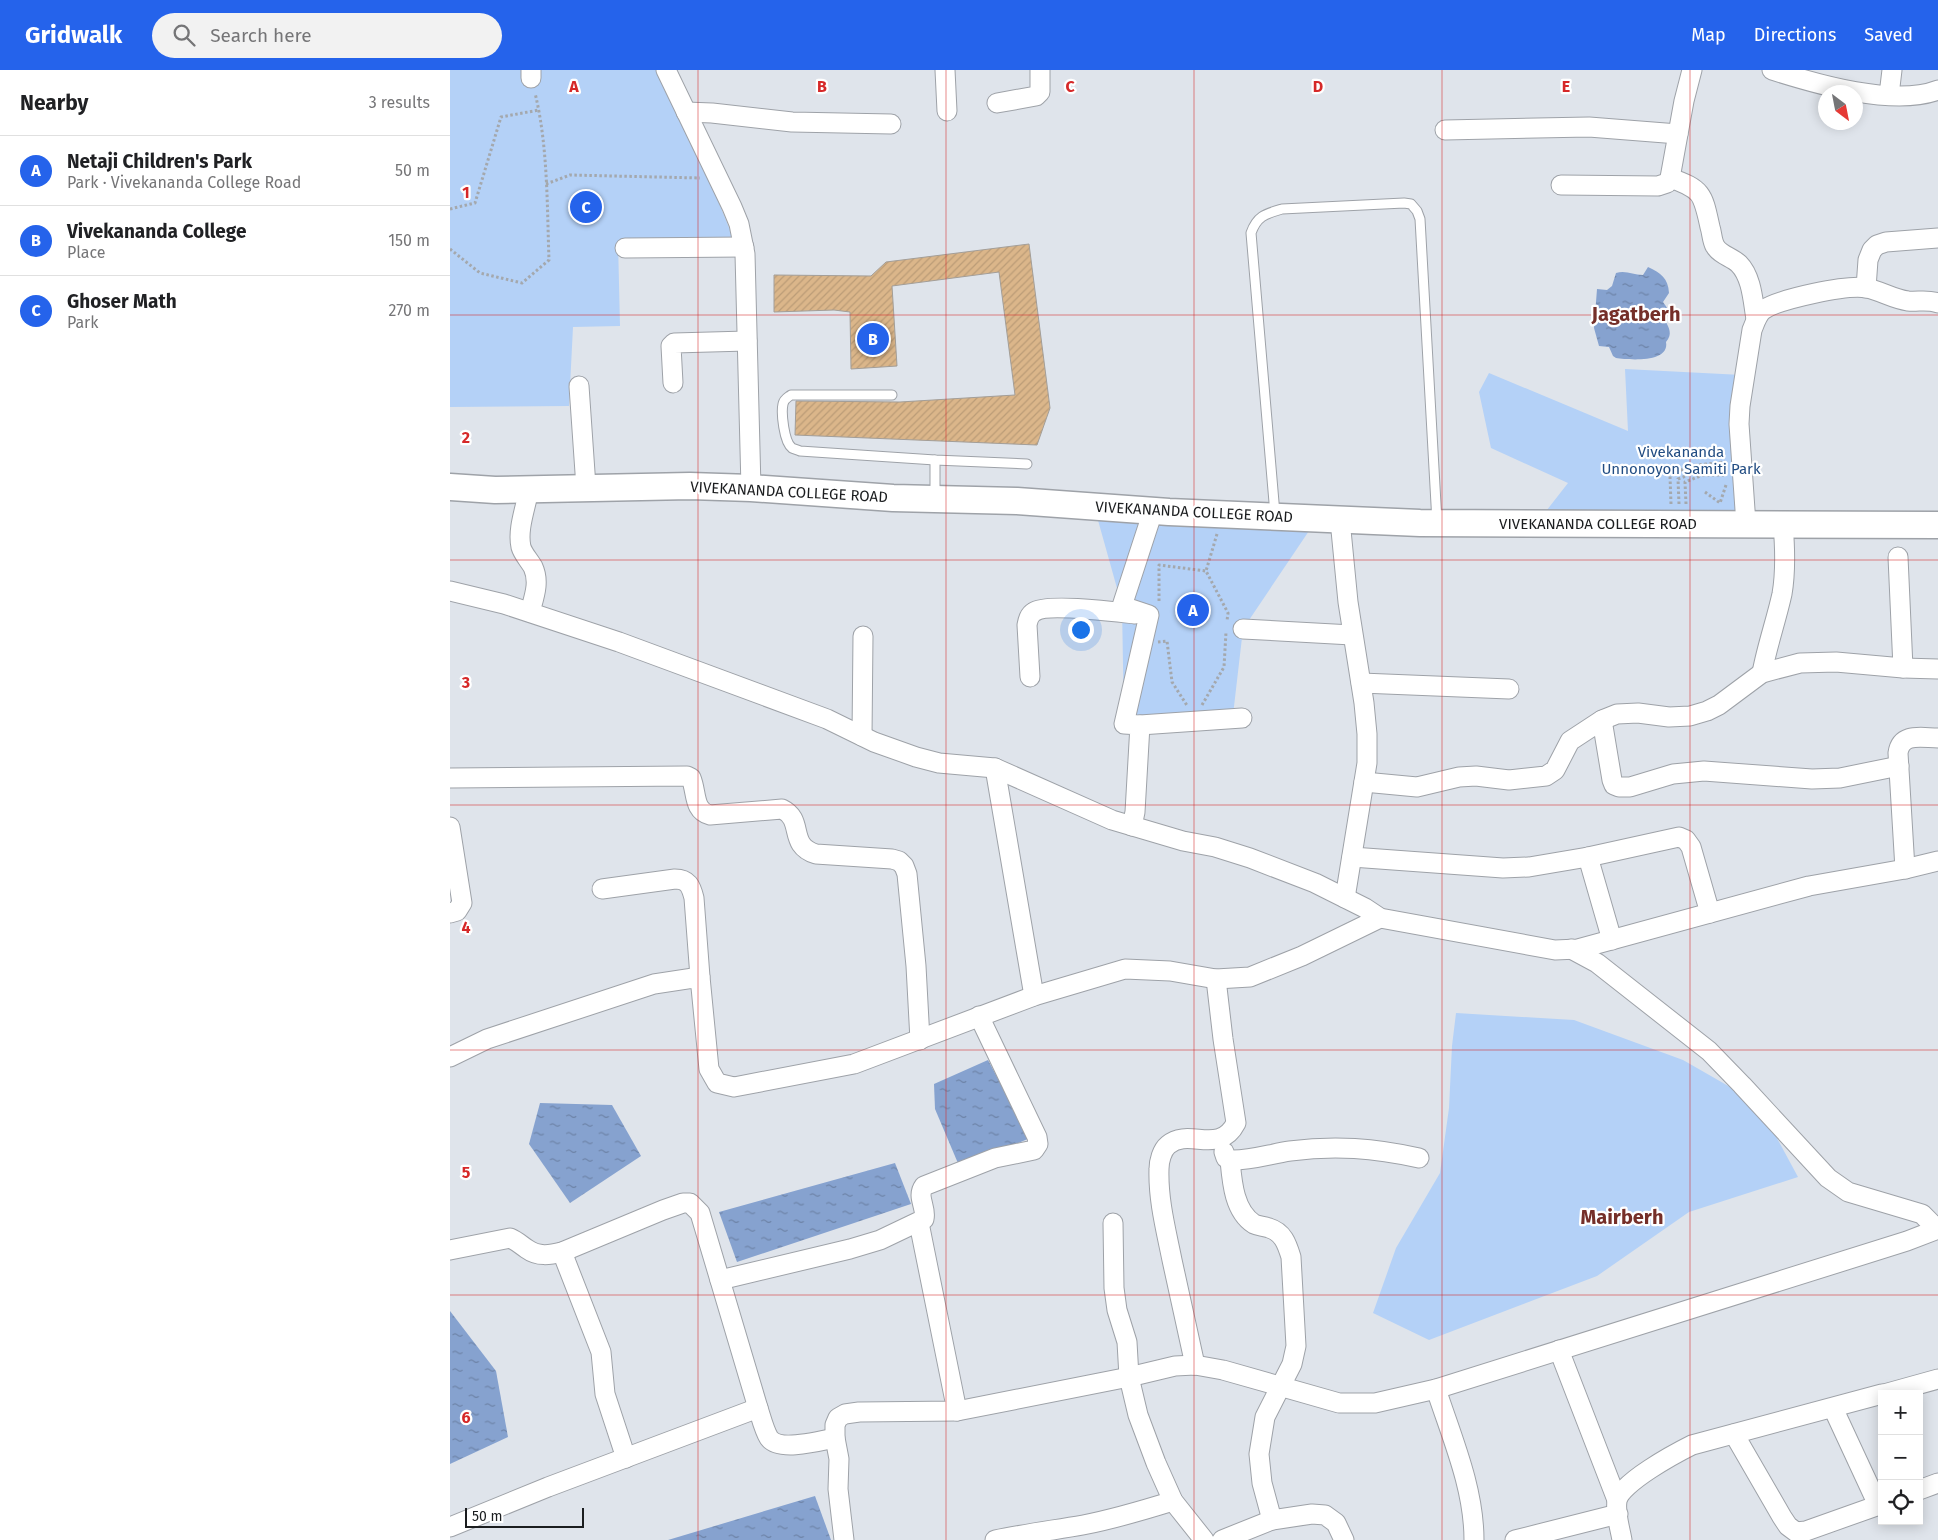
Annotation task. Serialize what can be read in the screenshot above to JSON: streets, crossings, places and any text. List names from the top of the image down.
{
  "streets": {
    "street": ["VIVEKANANDA COLLEGE ROAD"]
  },
  "districts": ["Jagatberh", "Mairberh"],
  "parks": ["Vivekananda Unnonoyon Samiti Park"],
  "scale_bar": "50 m",
  "north": "bottom right",
  "page": {
    "header": "Gridwalk",
    "search": "Search here",
    "nav": ["Map", "Directions", "Saved"],
    "heading": ["Nearby", "3 results"],
    "list": [
      {
        "mark": "A",
        "name": "Netaji Children's Park",
        "note": "Park · Vivekananda College Road",
        "value": "50 m"
      },
      {
        "mark": "B",
        "name": "Vivekananda College",
        "note": "Place",
        "value": "150 m"
      },
      {
        "mark": "C",
        "name": "Ghoser Math",
        "note": "Park",
        "value": "270 m"
      }
    ],
    "pins": ["C", "B", "A"],
    "map_buttons": ["+", "−"],
    "scale": "50 m"
  },
  "grid": {
    "columns": [
      "A",
      "B",
      "C",
      "D",
      "E"
    ],
    "rows": [
      "1",
      "2",
      "3",
      "4",
      "5",
      "6"
    ]
  }
}
